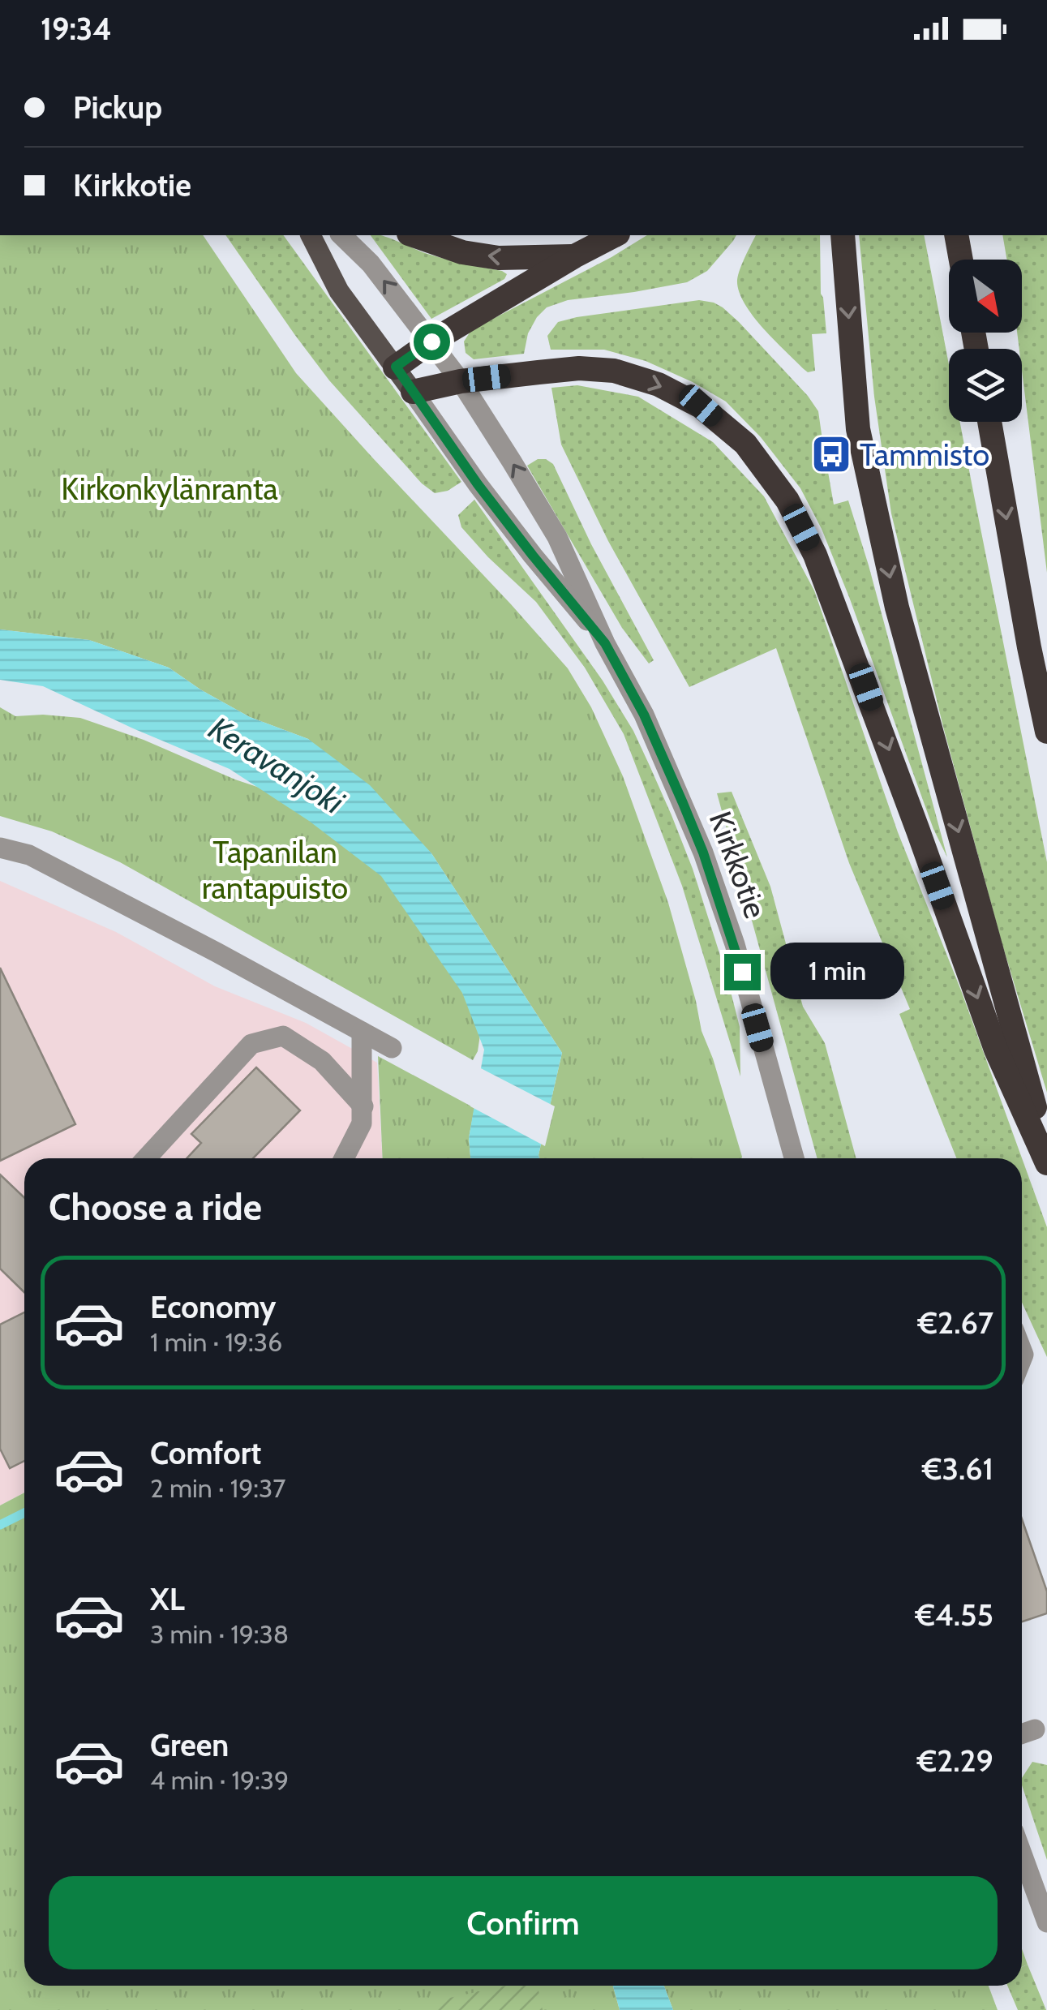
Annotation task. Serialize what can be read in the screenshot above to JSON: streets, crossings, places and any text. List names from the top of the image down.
{
  "streets": {
    "main road": ["Kirkkotie"]
  },
  "water": ["Keravanjoki"],
  "parks": ["Kirkonkylänranta", "Tapanilan rantapuisto"],
  "places": {
    "bus stop": ["Tammisto"]
  },
  "north": "bottom right",
  "page": {
    "status": "19:34",
    "banner": ["Pickup", "Kirkkotie"],
    "bubble": "1 min",
    "heading": "Choose a ride",
    "list": [
      {
        "name": "Economy",
        "note": "1 min · 19:36",
        "value": "€2.67"
      },
      {
        "name": "Comfort",
        "note": "2 min · 19:37",
        "value": "€3.61"
      },
      {
        "name": "XL",
        "note": "3 min · 19:38",
        "value": "€4.55"
      },
      {
        "name": "Green",
        "note": "4 min · 19:39",
        "value": "€2.29"
      }
    ],
    "buttons": "Confirm"
  }
}
